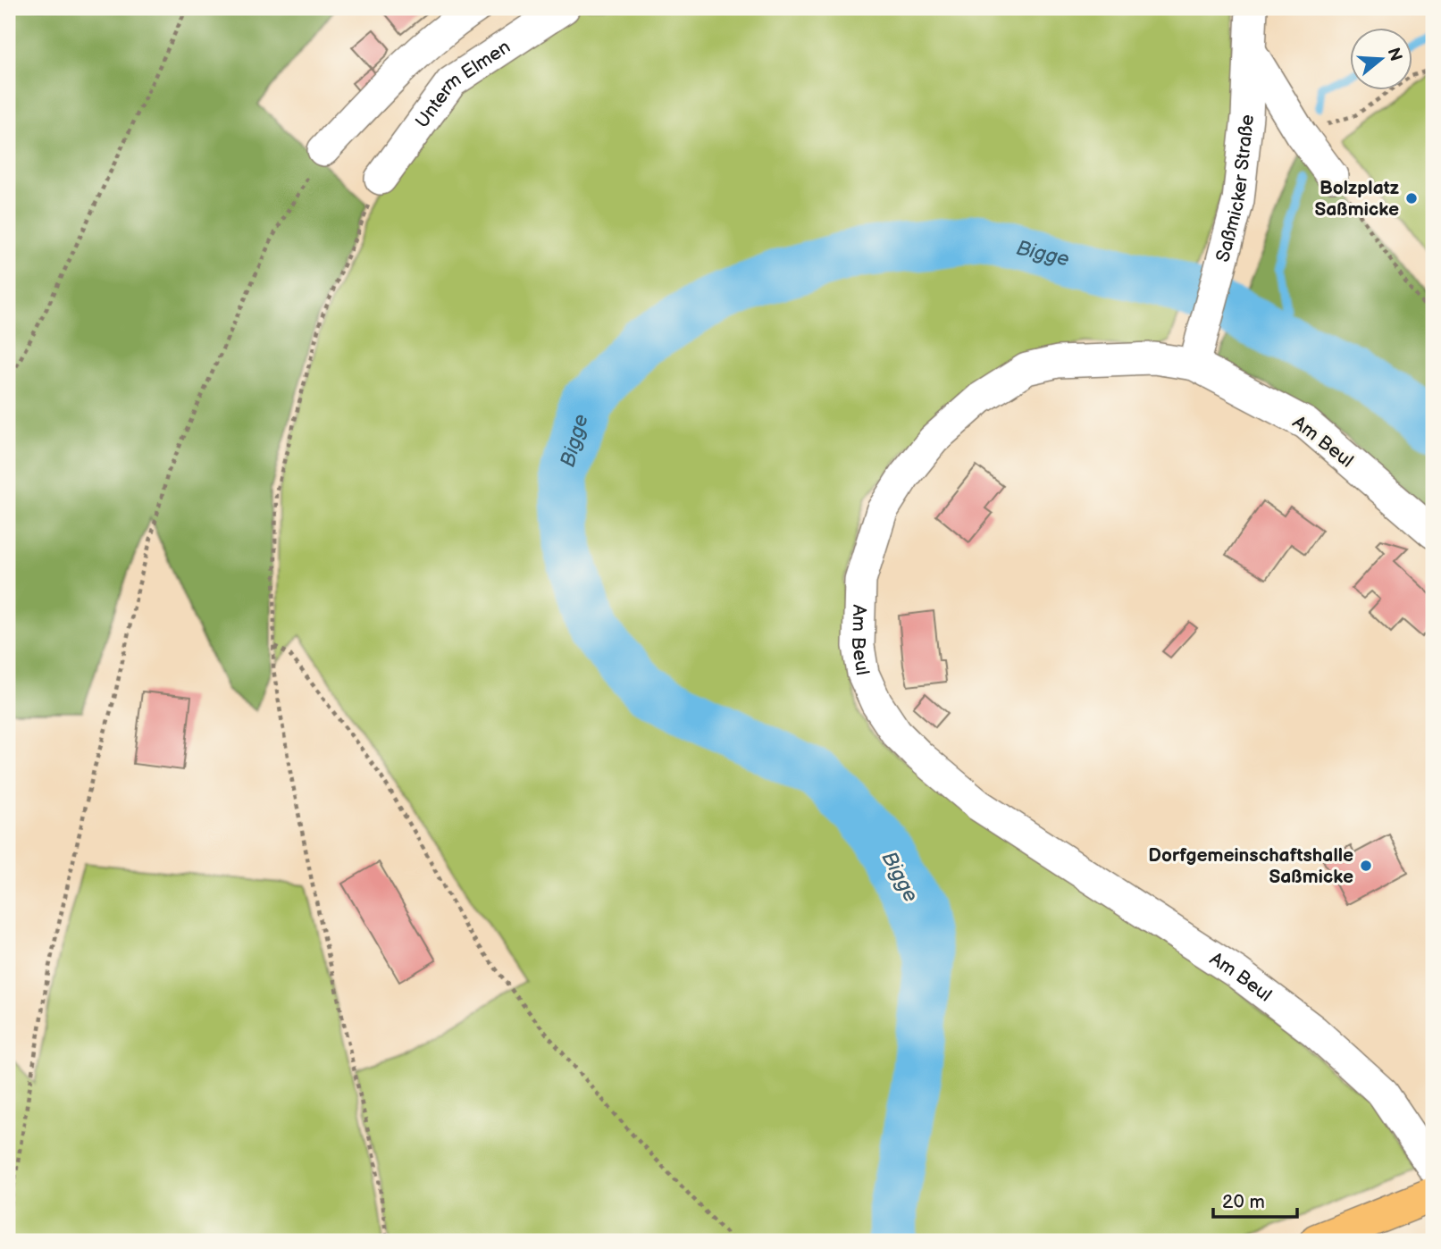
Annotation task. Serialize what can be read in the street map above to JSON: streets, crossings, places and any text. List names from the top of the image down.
{
  "streets": {
    "street": ["Unterm Elmen", "Saßmicker Straße", "Am Beul"]
  },
  "crossings": [
    ["Saßmicker Straße", "Am Beul"]
  ],
  "water": ["Bigge"],
  "places": ["Bolzplatz Saßmicke", "Dorfgemeinschaftshalle Saßmicke"],
  "scale_bar": "20 m",
  "north": "right"
}
